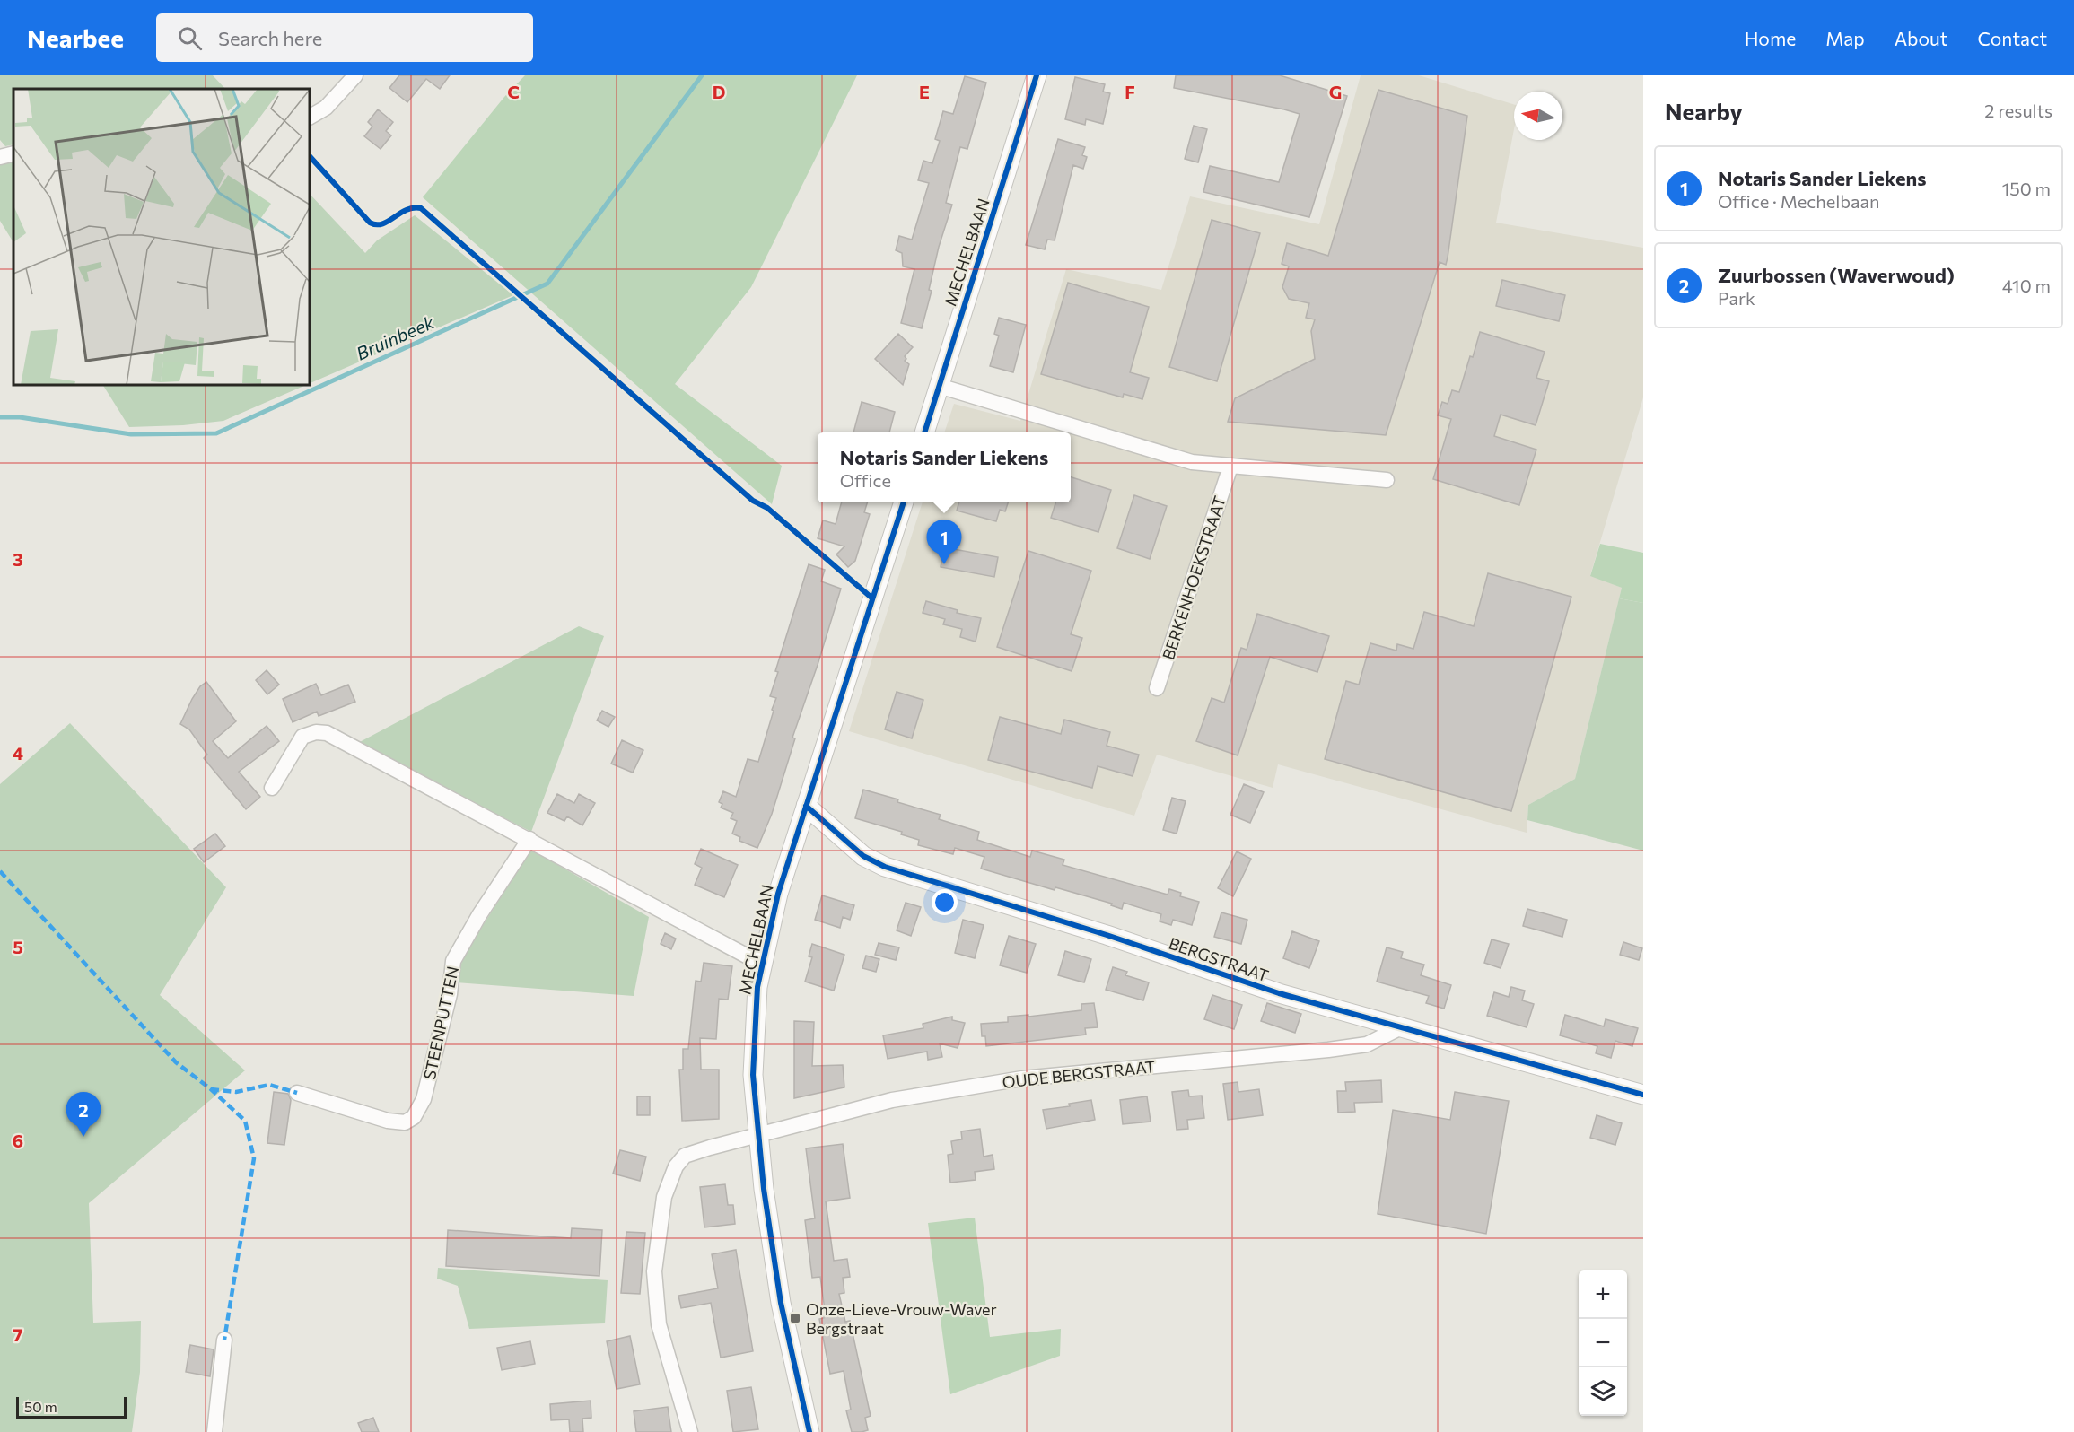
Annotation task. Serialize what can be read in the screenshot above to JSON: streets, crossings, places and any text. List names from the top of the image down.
{
  "streets": {
    "street": [
      "MECHELBAAN",
      "BERKENHOEKSTRAAT",
      "BERGSTRAAT",
      "STEENPUTTEN",
      "OUDE BERGSTRAAT"
    ]
  },
  "crossings": [
    ["MECHELBAAN", "BERGSTRAAT"],
    ["MECHELBAAN", "OUDE BERGSTRAAT"],
    ["BERGSTRAAT", "OUDE BERGSTRAAT"]
  ],
  "water": ["Bruinbeek"],
  "places": {
    "transit": ["Onze-Lieve-Vrouw-Waver Bergstraat"]
  },
  "scale_bar": "50 m",
  "north": "left",
  "page": {
    "header": "Nearbee",
    "search": "Search here",
    "nav": [
      "Home",
      "Map",
      "About",
      "Contact"
    ],
    "heading": ["Nearby", "2 results"],
    "list": [
      {
        "mark": "1",
        "name": "Notaris Sander Liekens",
        "note": "Office · Mechelbaan",
        "value": "150 m"
      },
      {
        "mark": "2",
        "name": "Zuurbossen (Waverwoud)",
        "note": "Park",
        "value": "410 m"
      }
    ],
    "popup": ["Notaris Sander Liekens", "Office"],
    "pins": ["1", "2"],
    "map_buttons": ["+", "−"],
    "scale": "50 m"
  },
  "grid": {
    "columns": [
      "C",
      "D",
      "E",
      "F",
      "G"
    ],
    "rows": [
      "3",
      "4",
      "5",
      "6",
      "7"
    ]
  }
}
